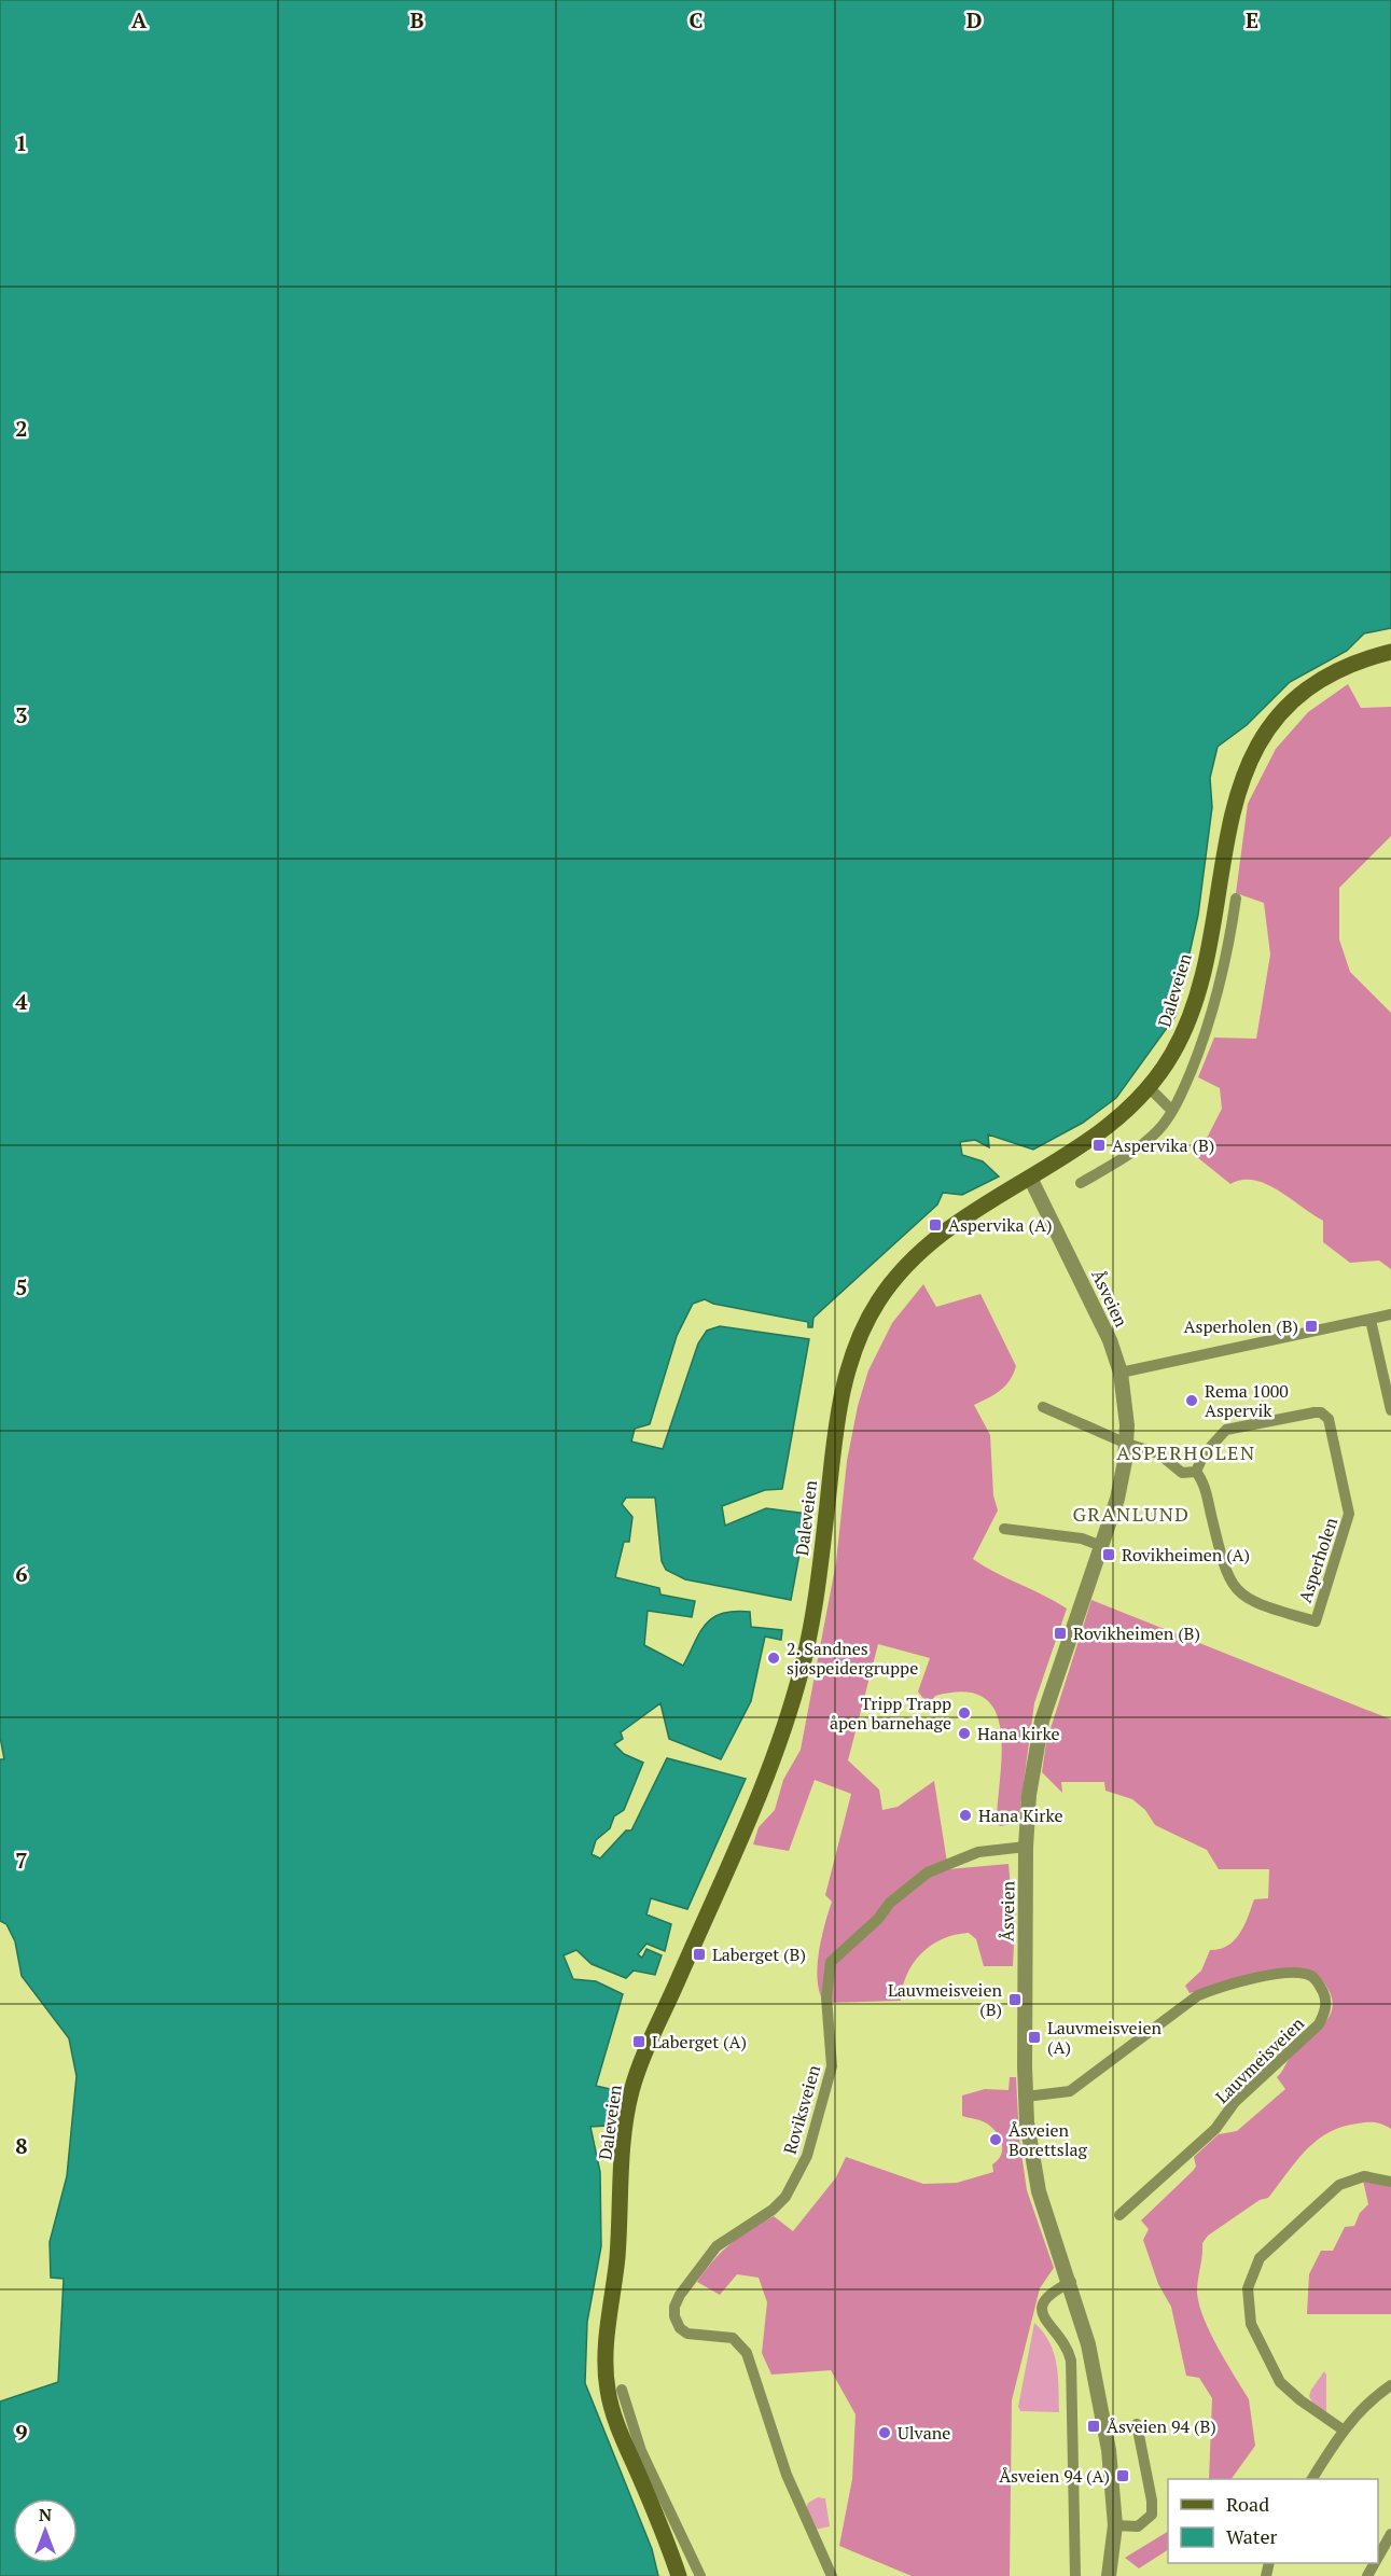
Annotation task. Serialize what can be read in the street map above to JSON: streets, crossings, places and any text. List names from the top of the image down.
{
  "streets": {
    "main road": ["Daleveien"],
    "street": [
      "Åsveien",
      "Asperholen",
      "Lauvmeisveien",
      "Roviksveien"
    ]
  },
  "crossings": [
    ["Daleveien", "Åsveien"],
    ["Åsveien", "Lauvmeisveien"],
    ["Åsveien", "Roviksveien"]
  ],
  "districts": ["ASPERHOLEN", "GRANLUND"],
  "places": {
    "transit": [
      "Aspervika (B)",
      "Aspervika (A)",
      "Asperholen (B)",
      "Rovikheimen (A)",
      "Rovikheimen (B)",
      "Laberget (B)",
      "Lauvmeisveien (B)",
      "Lauvmeisveien (A)",
      "Laberget (A)",
      "Åsveien 94 (B)",
      "Åsveien 94 (A)"
    ],
    "other": [
      "Rema 1000 Aspervik",
      "2. Sandnes sjøspeidergruppe",
      "Tripp Trapp åpen barnehage",
      "Hana kirke",
      "Hana Kirke",
      "Åsveien Borettslag",
      "Ulvane"
    ]
  },
  "legend": ["Road", "Water"],
  "north": "top",
  "grid": {
    "columns": [
      "A",
      "B",
      "C",
      "D",
      "E"
    ],
    "rows": [
      "1",
      "2",
      "3",
      "4",
      "5",
      "6",
      "7",
      "8",
      "9"
    ]
  }
}
